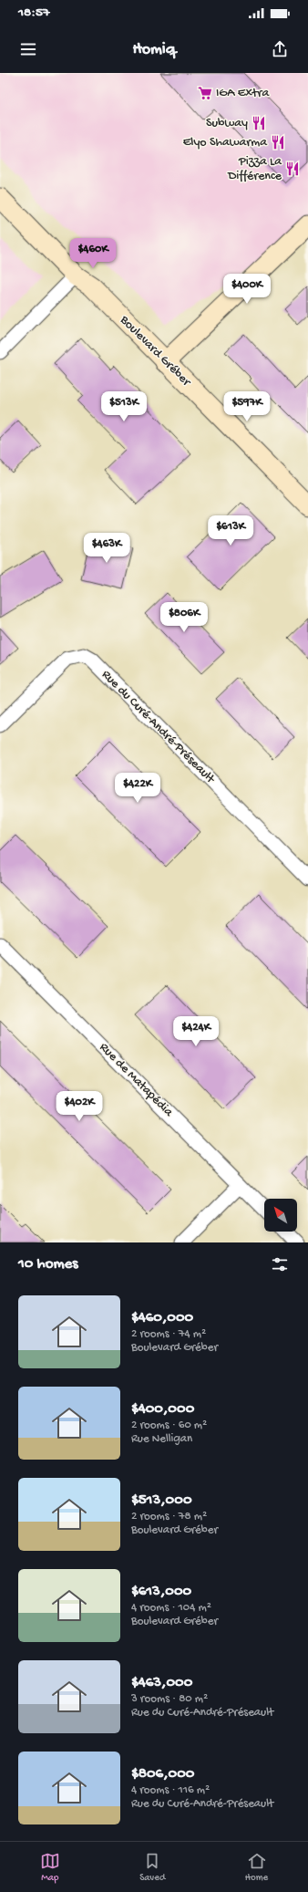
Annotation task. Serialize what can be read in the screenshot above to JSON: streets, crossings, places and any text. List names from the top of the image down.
{
  "streets": {
    "main road": ["Boulevard Gréber"],
    "street": ["Rue du Curé-André-Préseault", "Rue de Matapédia"]
  },
  "places": {
    "supermarket": ["IGA Extra"],
    "restaurant": ["Subway", "Elyo Shawarma", "Pizza La Différence"]
  },
  "north": "top left",
  "page": {
    "status": "18:57",
    "header": "Homiq",
    "price": [
      "$460K",
      "$400K",
      "$513K",
      "$597K",
      "$613K",
      "$463K",
      "$806K",
      "$422K",
      "$424K",
      "$402K"
    ],
    "heading": "10 homes",
    "list": [
      {
        "name": "$460,000",
        "note": "2 rooms · 74 m² · Boulevard Gréber"
      },
      {
        "name": "$400,000",
        "note": "2 rooms · 60 m² · Rue Nelligan"
      },
      {
        "name": "$513,000",
        "note": "2 rooms · 78 m² · Boulevard Gréber"
      },
      {
        "name": "$613,000",
        "note": "4 rooms · 104 m² · Boulevard Gréber"
      },
      {
        "name": "$463,000",
        "note": "3 rooms · 80 m² · Rue du Curé-André-Préseault"
      },
      {
        "name": "$806,000",
        "note": "4 rooms · 116 m² · Rue du Curé-André-Préseault"
      }
    ],
    "tabs": ["Map", "Saved", "Home"]
  }
}
